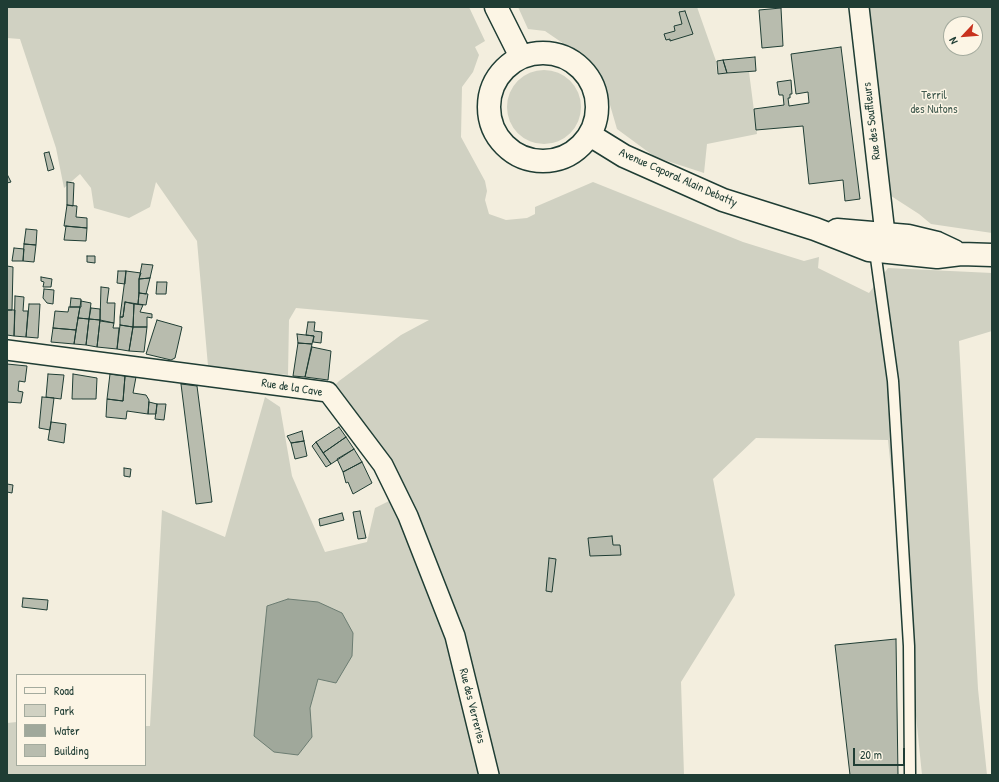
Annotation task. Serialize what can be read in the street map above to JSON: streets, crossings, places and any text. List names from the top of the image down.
{
  "streets": {
    "main road": ["Avenue Caporal Alain Debatty"],
    "street": ["Rue des Souffleurs", "Rue de la Cave", "Rue des Verreries"]
  },
  "crossings": [
    ["Rue des Souffleurs", "Avenue Caporal Alain Debatty"],
    ["Rue de la Cave", "Rue des Verreries"]
  ],
  "parks": ["Terril des Nutons"],
  "legend": [
    "Road",
    "Park",
    "Water",
    "Building"
  ],
  "scale_bar": "20 m",
  "north": "bottom left"
}
